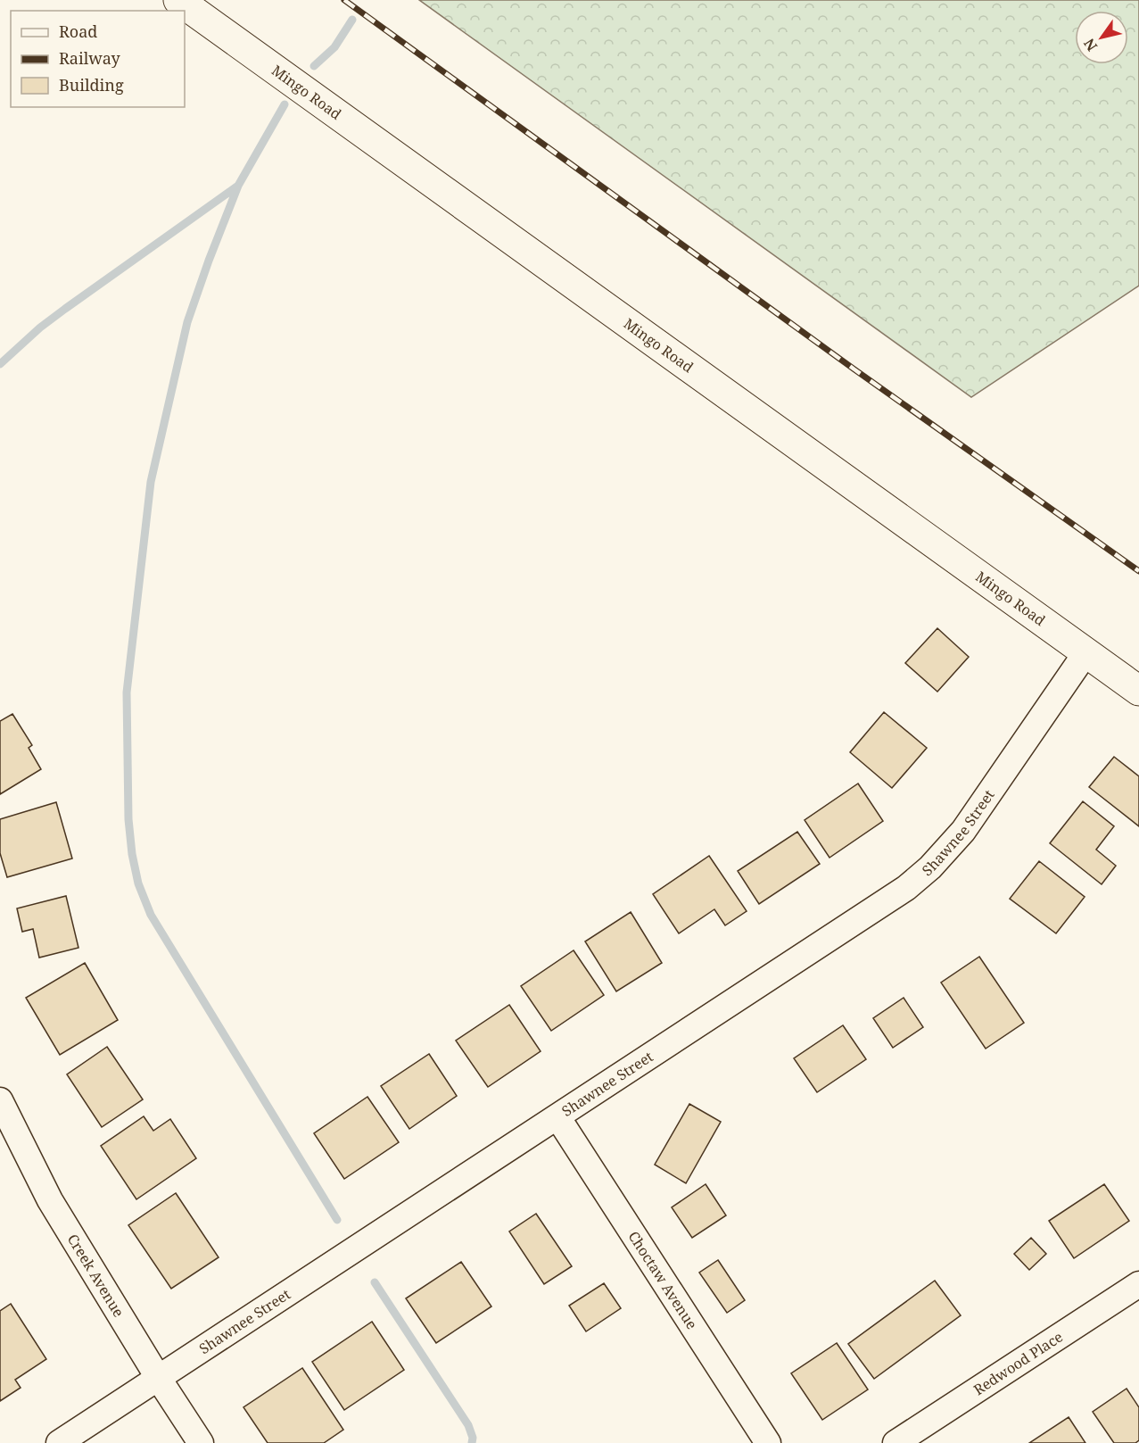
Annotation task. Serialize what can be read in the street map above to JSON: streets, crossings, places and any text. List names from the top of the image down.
{
  "streets": {
    "street": [
      "Mingo Road",
      "Shawnee Street",
      "Creek Avenue",
      "Choctaw Avenue",
      "Redwood Place"
    ]
  },
  "crossings": [
    ["Mingo Road", "Shawnee Street"],
    ["Shawnee Street", "Creek Avenue"],
    ["Shawnee Street", "Choctaw Avenue"]
  ],
  "legend": ["Road", "Railway", "Building"],
  "north": "bottom left"
}
